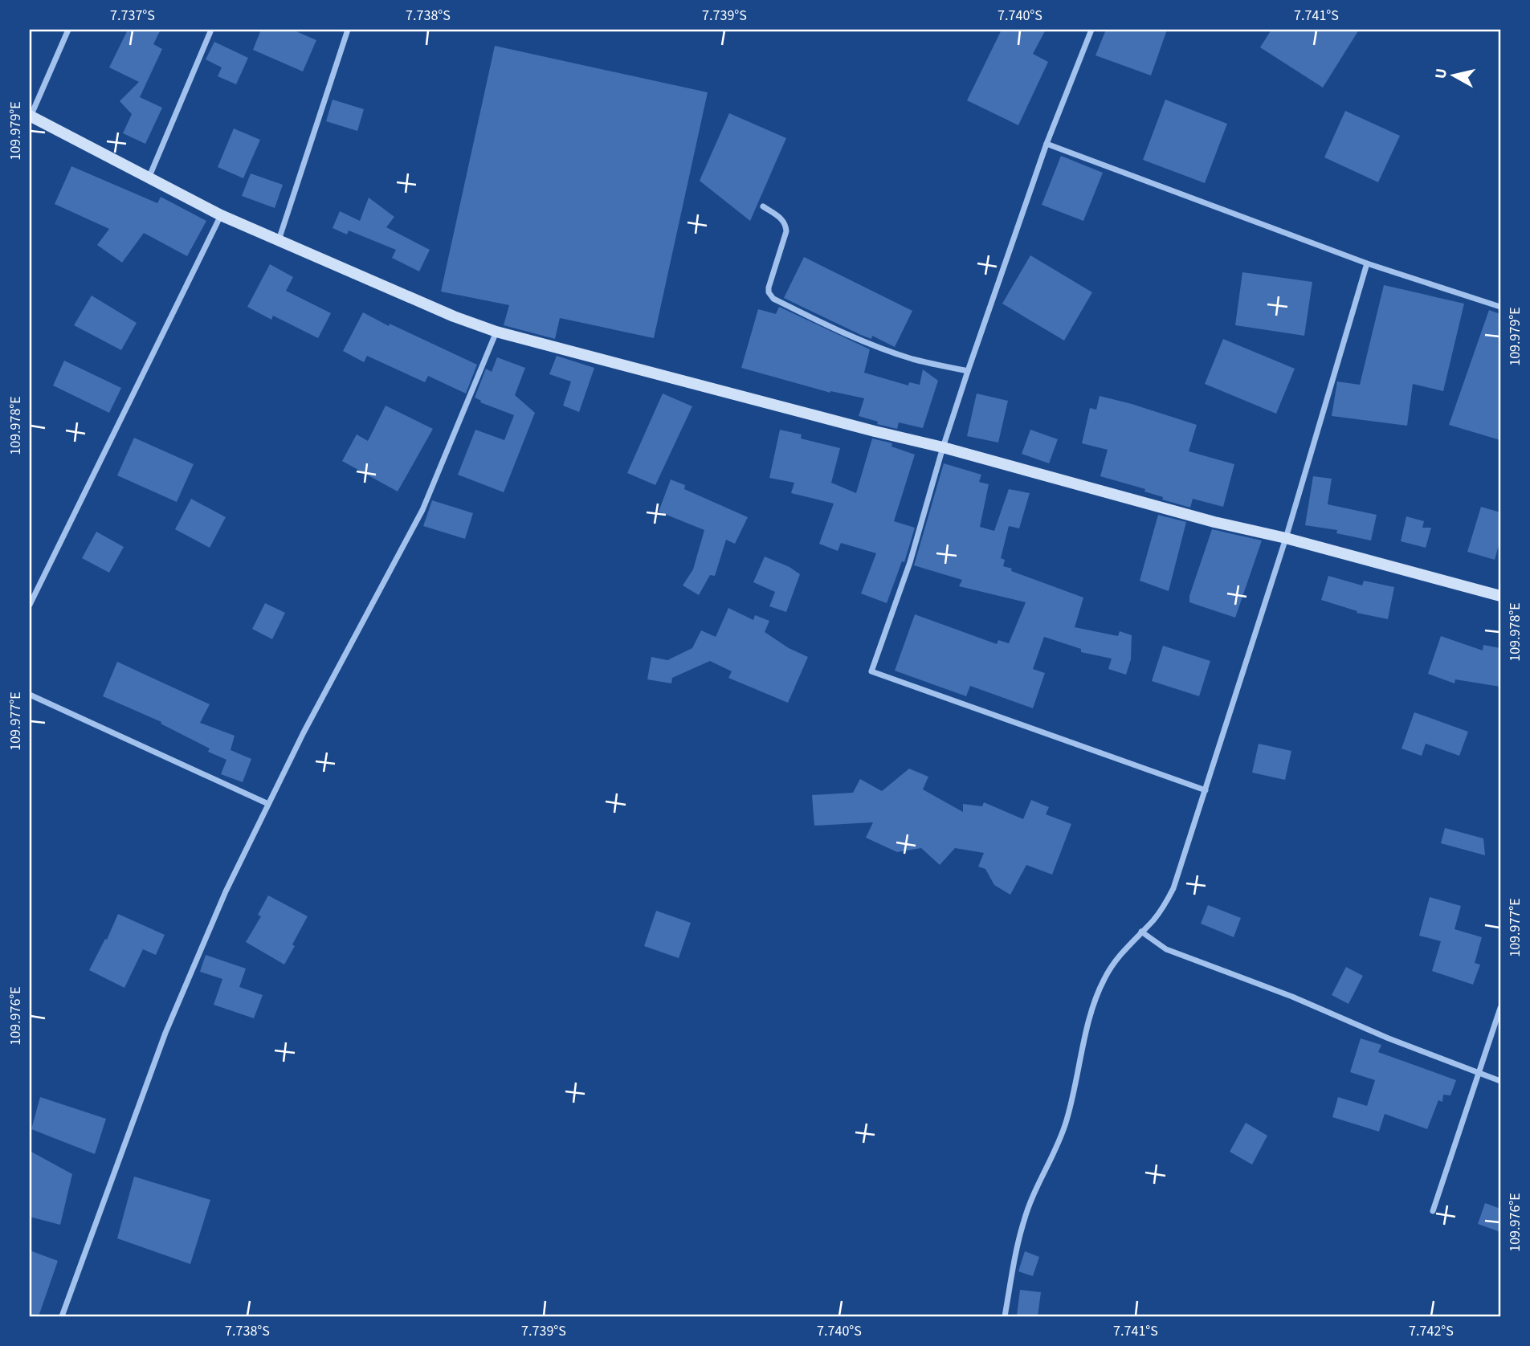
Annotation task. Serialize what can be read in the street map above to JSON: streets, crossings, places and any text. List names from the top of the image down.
{
  "north": "left",
  "coordinates": [
    "7.737°S",
    "7.738°S",
    "7.739°S",
    "7.740°S",
    "7.741°S",
    "109.979°E",
    "109.978°E",
    "109.977°E",
    "109.976°E",
    "7.742°S"
  ]
}
